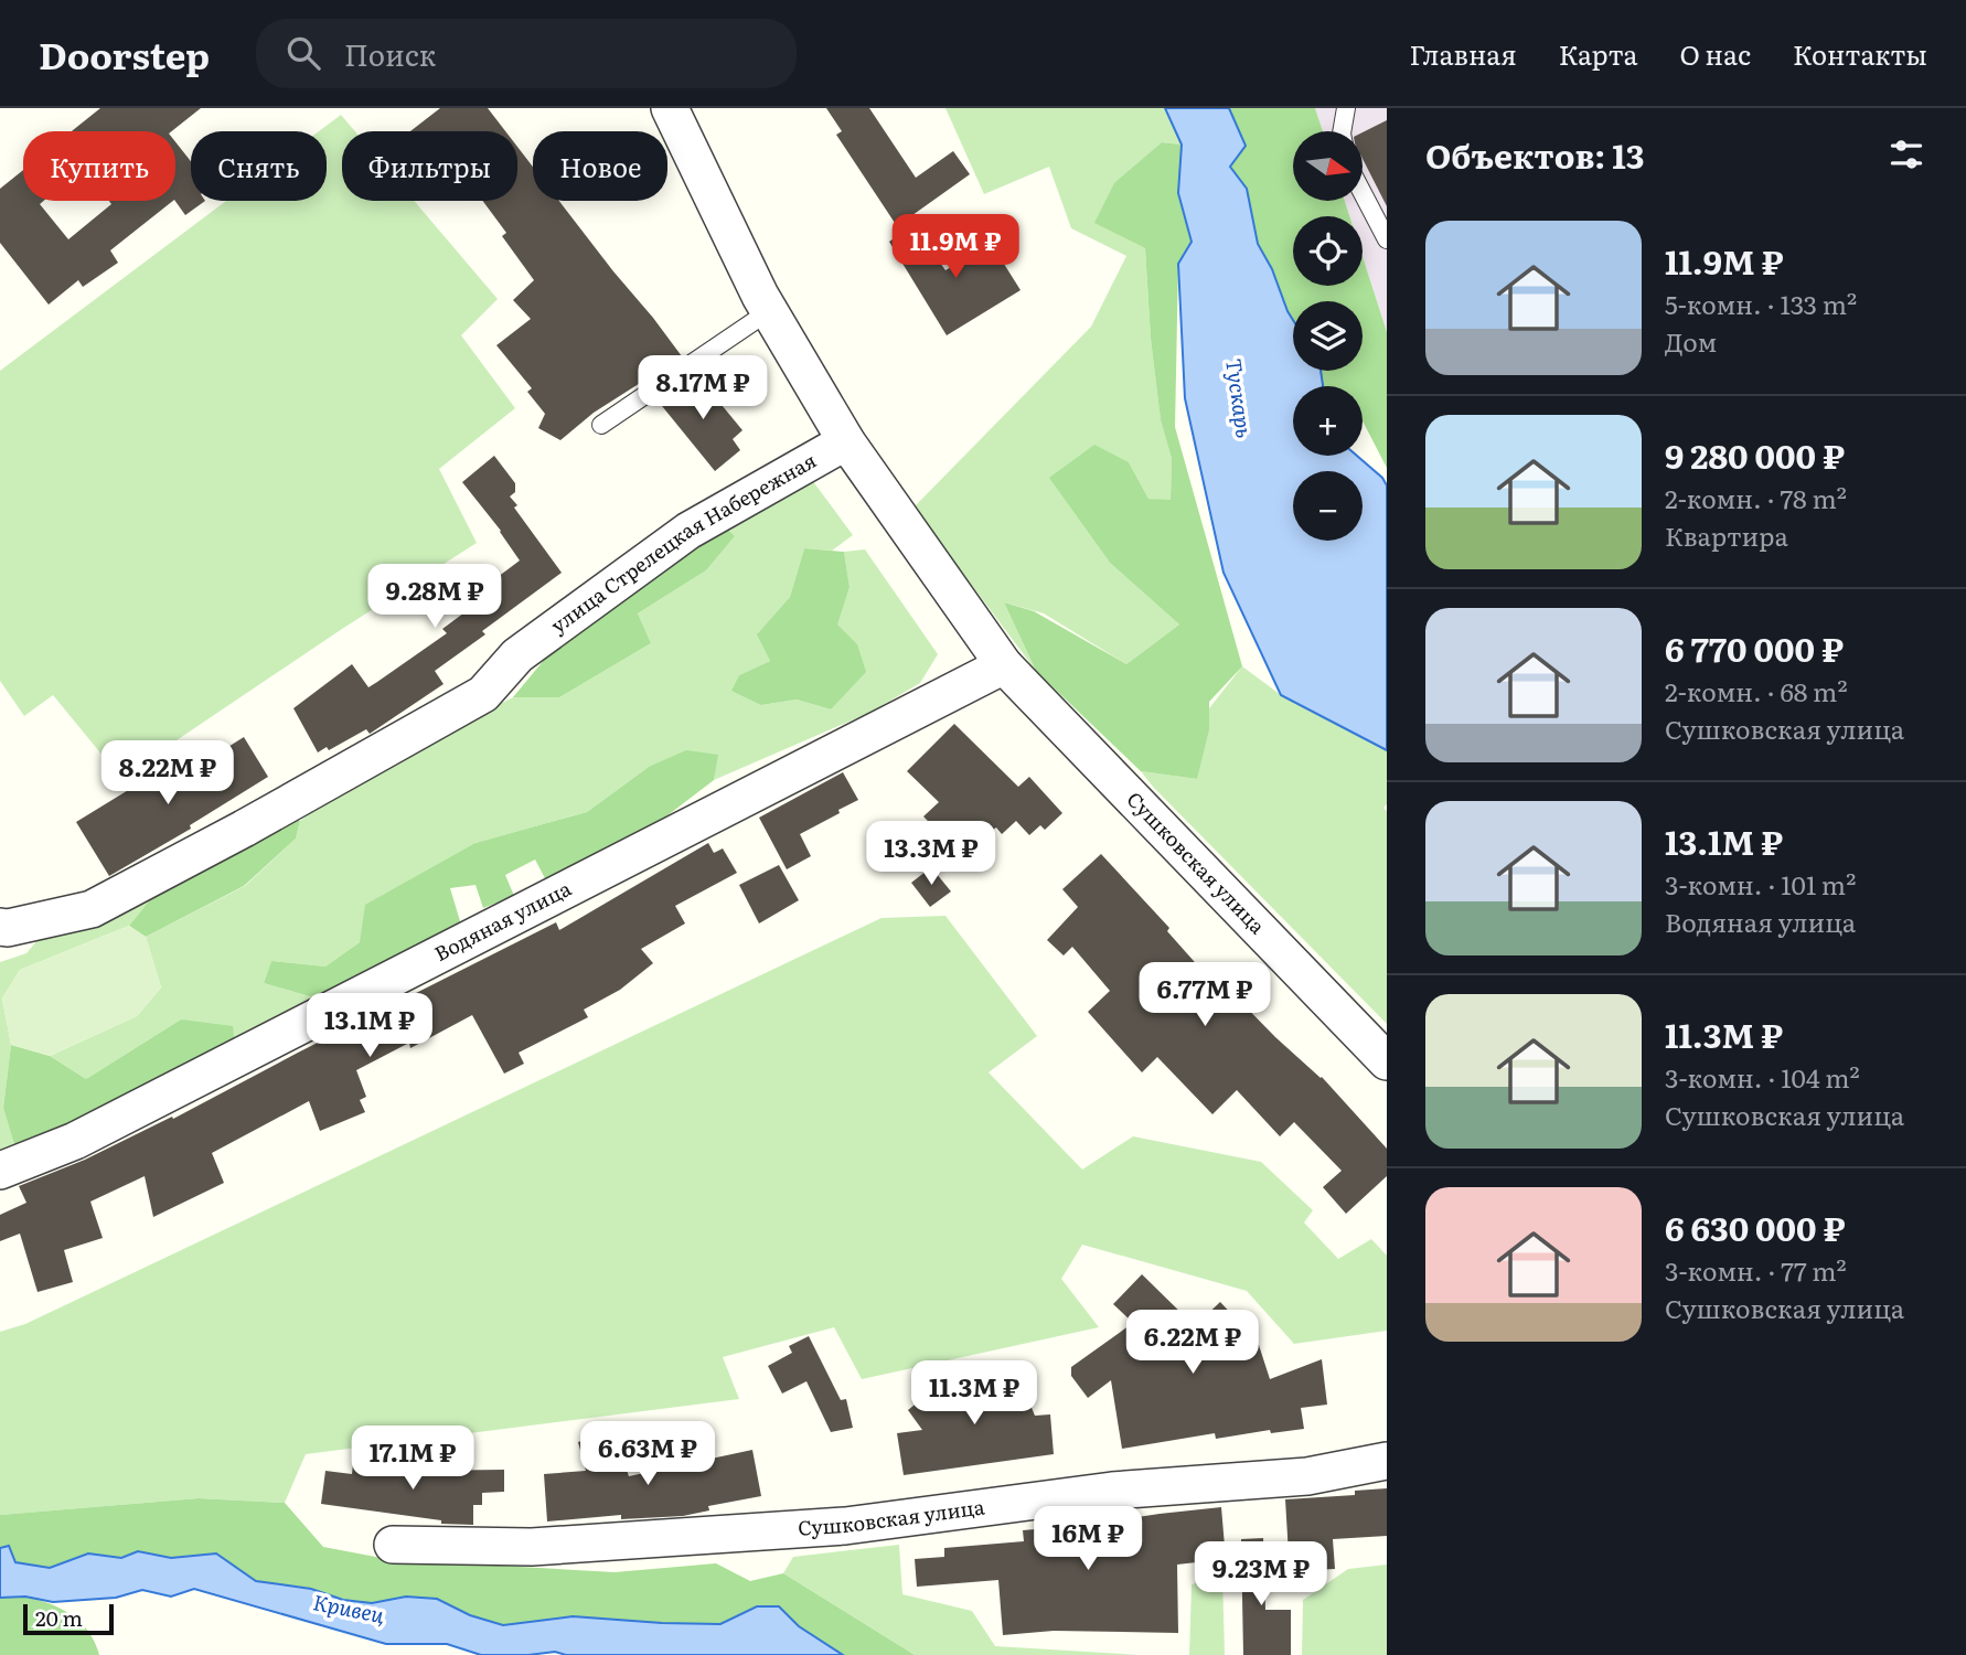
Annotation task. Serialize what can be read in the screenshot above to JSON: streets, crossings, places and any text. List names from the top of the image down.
{
  "streets": {
    "street": ["улица Стрелецкая Набережная", "Сушковская улица", "Водяная улица"]
  },
  "crossings": [
    ["Сушковская улица", "Водяная улица"]
  ],
  "water": ["Тускарь", "Кривец"],
  "scale_bar": "20 m",
  "north": "right",
  "page": {
    "header": "Doorstep",
    "search": "Поиск",
    "nav": [
      "Главная",
      "Карта",
      "О нас",
      "Контакты"
    ],
    "heading": "Объектов: 13",
    "map_buttons": ["+", "−"],
    "chip": [
      "Купить",
      "Снять",
      "Фильтры",
      "Новое"
    ],
    "list": [
      {
        "name": "11.9M ₽",
        "note": "5-комн. · 133 m² · Дом"
      },
      {
        "name": "9 280 000 ₽",
        "note": "2-комн. · 78 m² · Квартира"
      },
      {
        "name": "6 770 000 ₽",
        "note": "2-комн. · 68 m² · Сушковская улица"
      },
      {
        "name": "13.1M ₽",
        "note": "3-комн. · 101 m² · Водяная улица"
      },
      {
        "name": "11.3M ₽",
        "note": "3-комн. · 104 m² · Сушковская улица"
      },
      {
        "name": "6 630 000 ₽",
        "note": "3-комн. · 77 m² · Сушковская улица"
      }
    ],
    "price": [
      "11.9M ₽",
      "8.17M ₽",
      "9.28M ₽",
      "8.22M ₽",
      "13.3M ₽",
      "6.77M ₽",
      "13.1M ₽",
      "6.22M ₽",
      "11.3M ₽",
      "6.63M ₽",
      "17.1M ₽",
      "16M ₽",
      "9.23M ₽"
    ],
    "scale": "20 m"
  }
}
